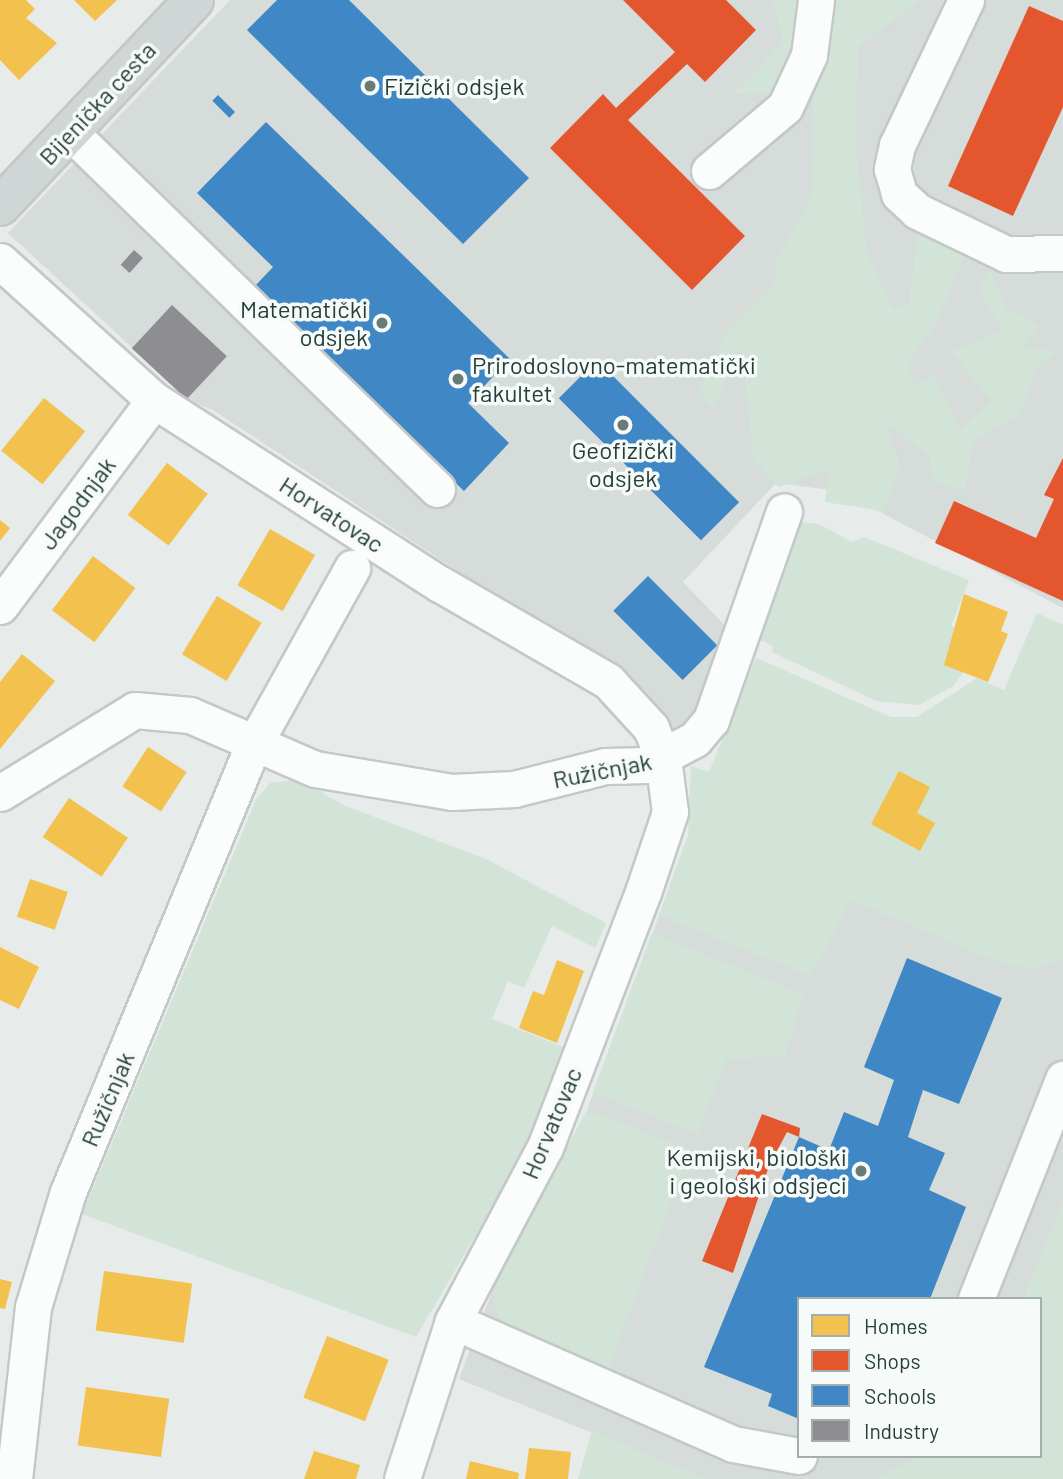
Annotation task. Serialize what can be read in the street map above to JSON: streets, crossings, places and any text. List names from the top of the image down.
{
  "streets": {
    "main road": ["Bijenička cesta"],
    "street": ["Jagodnjak", "Horvatovac", "Ružičnjak"]
  },
  "crossings": [
    ["Jagodnjak", "Horvatovac"],
    ["Horvatovac", "Ružičnjak"]
  ],
  "places": [
    "Fizički odsjek",
    "Matematički odsjek",
    "Prirodoslovno-matematički fakultet",
    "Geofizički odsjek",
    "Kemijski, biološki i geološki odsjeci"
  ],
  "legend": [
    "Homes",
    "Shops",
    "Schools",
    "Industry"
  ]
}
